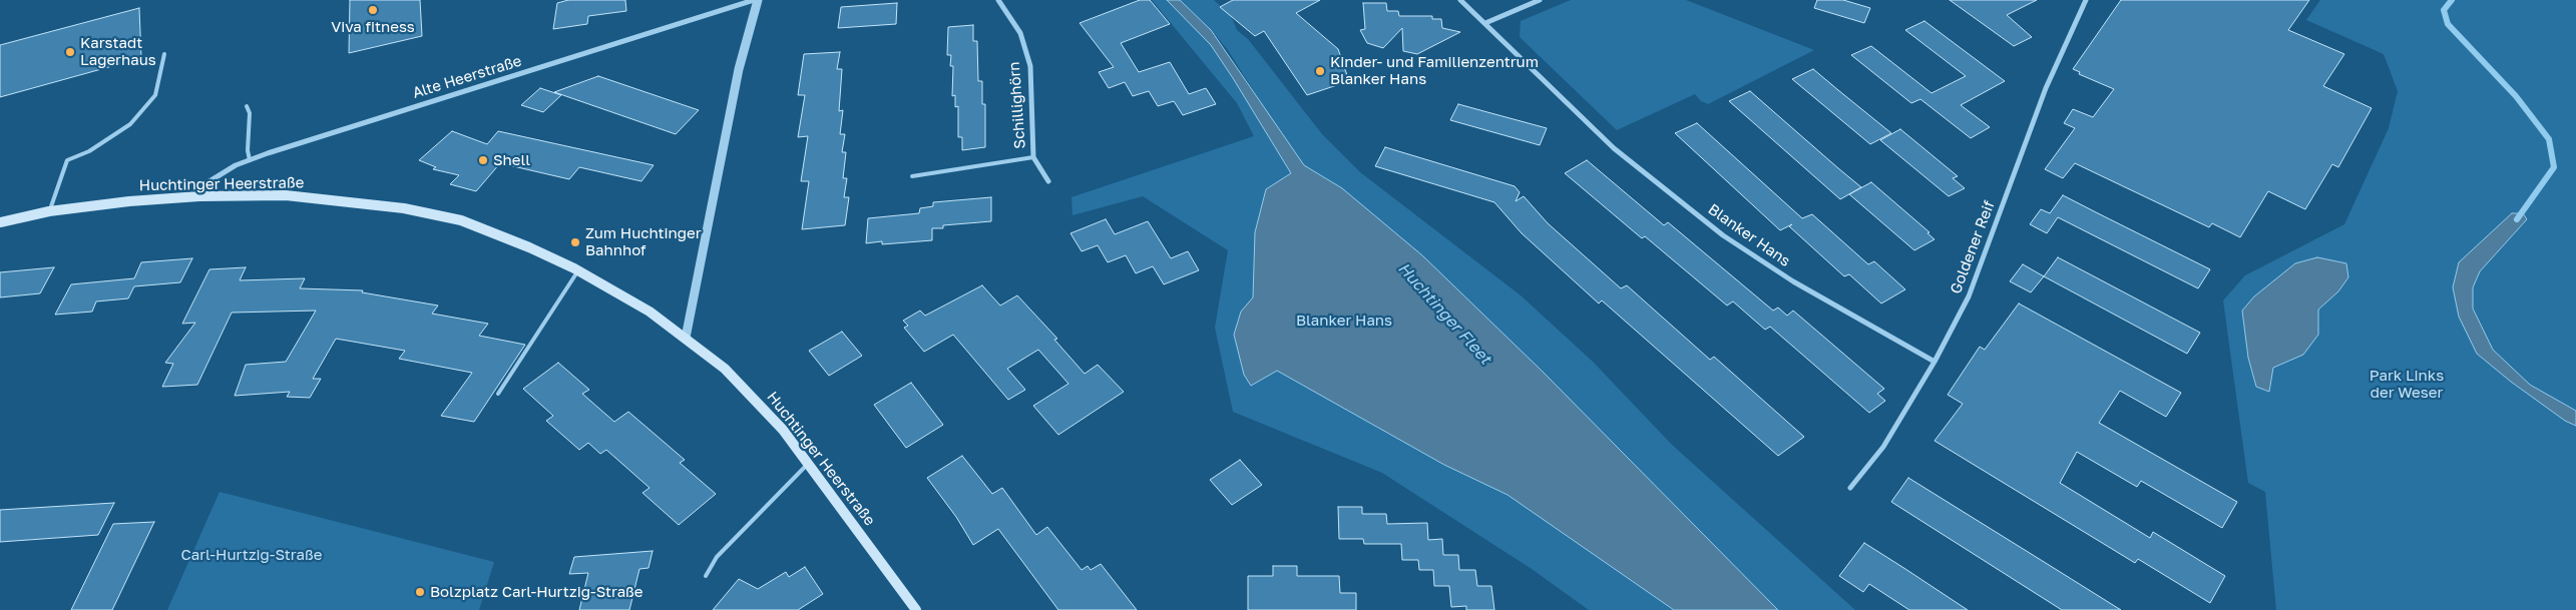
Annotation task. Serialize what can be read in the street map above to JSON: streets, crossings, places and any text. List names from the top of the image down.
{
  "streets": {
    "main road": ["Huchtinger Heerstraße"],
    "street": [
      "Alte Heerstraße",
      "Schillighörn",
      "Blanker Hans",
      "Goldener Reif"
    ]
  },
  "crossings": [
    ["Alte Heerstraße", "Huchtinger Heerstraße"],
    ["Blanker Hans", "Goldener Reif"]
  ],
  "water": ["Huchtinger Fleet"],
  "parks": ["Blanker Hans", "Park Links der Weser", "Carl-Hurtzig-Straße"],
  "places": [
    "Viva fitness",
    "Karstadt Lagerhaus",
    "Kinder- und Familienzentrum Blanker Hans",
    "Shell",
    "Zum Huchtinger Bahnhof",
    "Bolzplatz Carl-Hurtzig-Straße"
  ]
}
